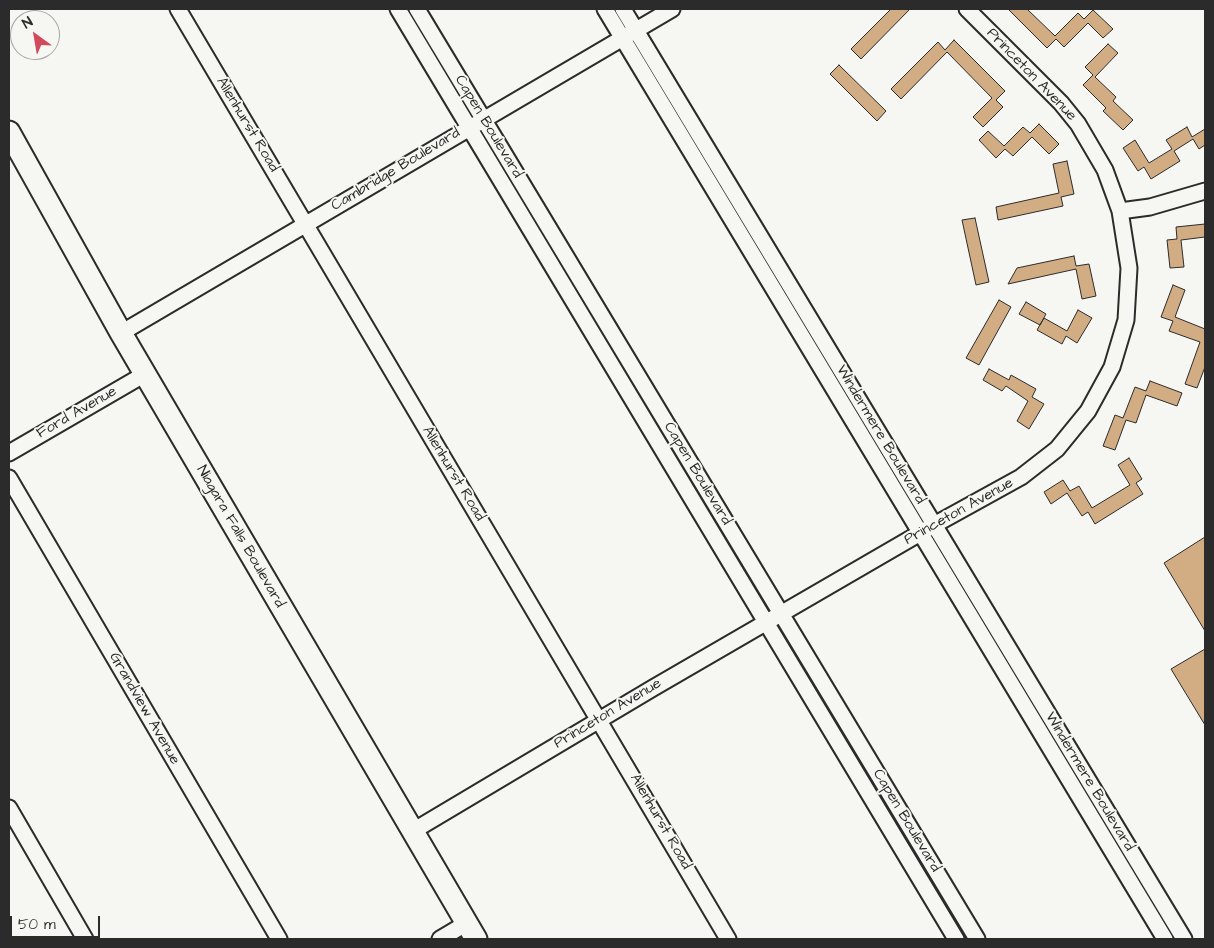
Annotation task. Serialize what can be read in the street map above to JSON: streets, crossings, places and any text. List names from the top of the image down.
{
  "streets": {
    "main road": ["Niagara Falls Boulevard"],
    "street": [
      "Princeton Avenue",
      "Allenhurst Road",
      "Capen Boulevard",
      "Cambridge Boulevard",
      "Ford Avenue",
      "Windermere Boulevard",
      "Grandview Avenue"
    ]
  },
  "crossings": [
    ["Princeton Avenue", "Allenhurst Road"],
    ["Princeton Avenue", "Capen Boulevard"],
    ["Princeton Avenue", "Windermere Boulevard"],
    ["Princeton Avenue", "Niagara Falls Boulevard"],
    ["Allenhurst Road", "Cambridge Boulevard"],
    ["Capen Boulevard", "Cambridge Boulevard"],
    ["Cambridge Boulevard", "Windermere Boulevard"],
    ["Cambridge Boulevard", "Niagara Falls Boulevard"],
    ["Ford Avenue", "Niagara Falls Boulevard"]
  ],
  "scale_bar": "50 m",
  "north": "top left"
}
